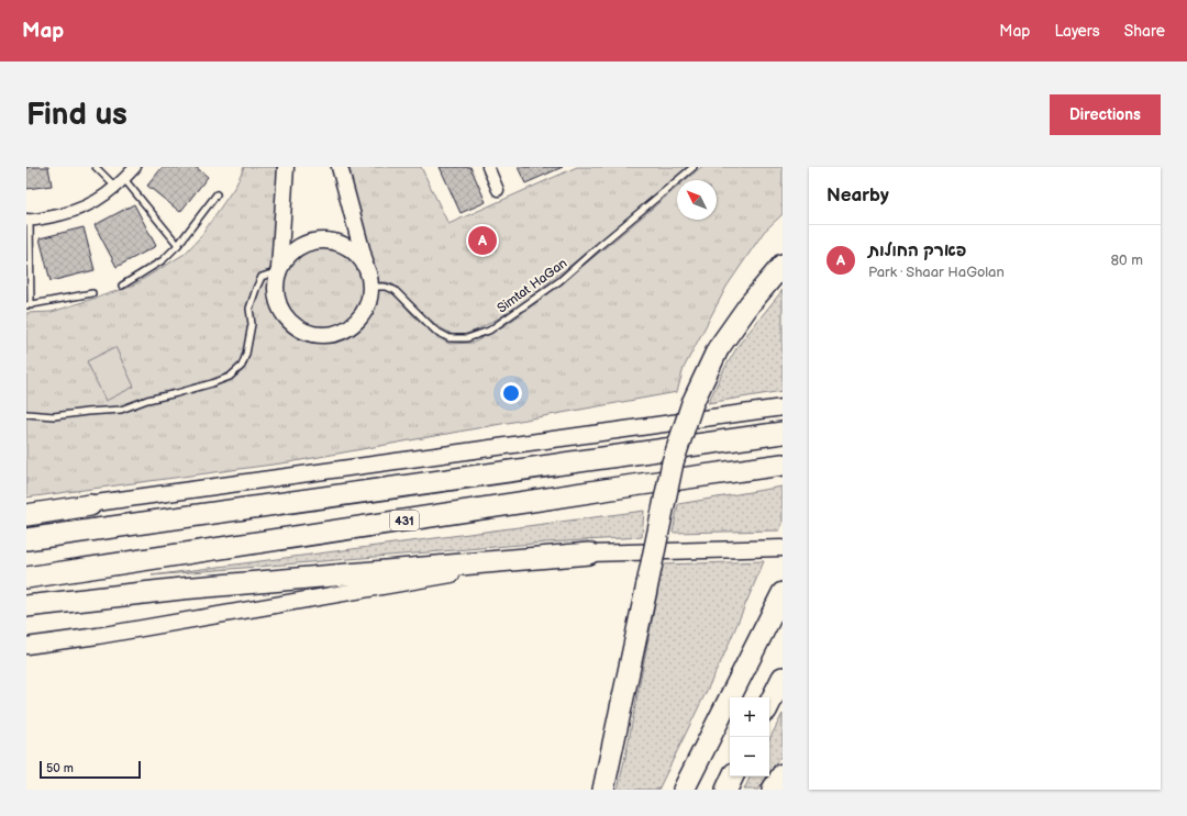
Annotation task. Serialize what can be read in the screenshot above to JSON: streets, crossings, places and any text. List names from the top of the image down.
{
  "streets": {
    "highway": ["431"],
    "lane": ["Simtat HaGan"]
  },
  "scale_bar": "50 m",
  "north": "top left",
  "page": {
    "header": "Map",
    "nav": ["Map", "Layers", "Share"],
    "buttons": "Directions",
    "title": "Find us",
    "heading": "Nearby",
    "pins": "A",
    "list": [
      {
        "mark": "A",
        "name": "פארק החולות",
        "note": "Park · Shaar HaGolan",
        "value": "80 m"
      }
    ],
    "map_buttons": ["+", "−"],
    "scale": "50 m"
  }
}
